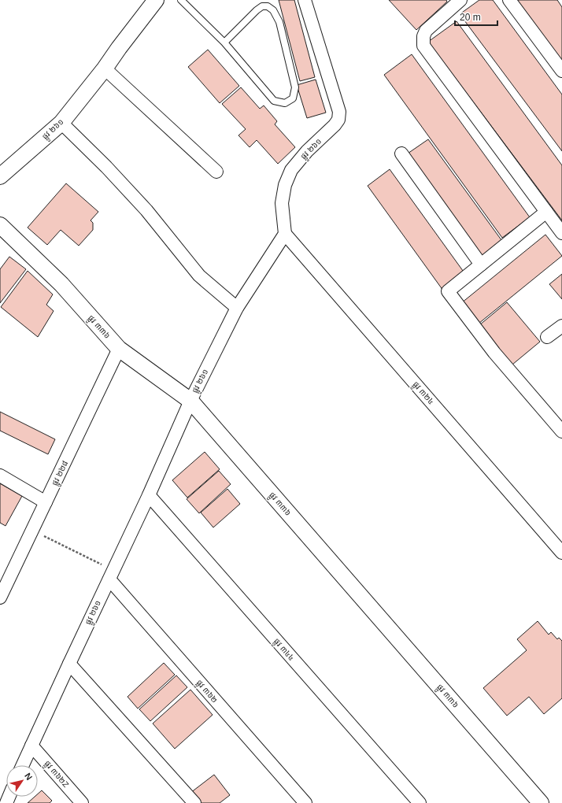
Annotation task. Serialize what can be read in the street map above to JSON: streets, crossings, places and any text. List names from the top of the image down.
{
  "streets": {
    "street": [
      "ផ្លូវ ២៦១",
      "ផ្លូវ ៣៣៦",
      "ផ្លូវ ៣២៤",
      "ផ្លូវ ២២៨",
      "ផ្លូវ ៣៤៤",
      "ផ្លូវ ៣៦២",
      "ផ្លូវ ៣៦២Z"
    ]
  },
  "crossings": [
    ["ផ្លូវ ២៦១", "ផ្លូវ ៣៣៦"],
    ["ផ្លូវ ២៦១", "ផ្លូវ ៣២៤"],
    ["ផ្លូវ ២៦១", "ផ្លូវ ៣៤៤"],
    ["ផ្លូវ ២៦១", "ផ្លូវ ៣៦២"],
    ["ផ្លូវ ២៦១", "ផ្លូវ ៣៦២Z"],
    ["ផ្លូវ ៣៣៦", "ផ្លូវ ២២៨"]
  ],
  "scale_bar": "20 m",
  "north": "top right"
}
